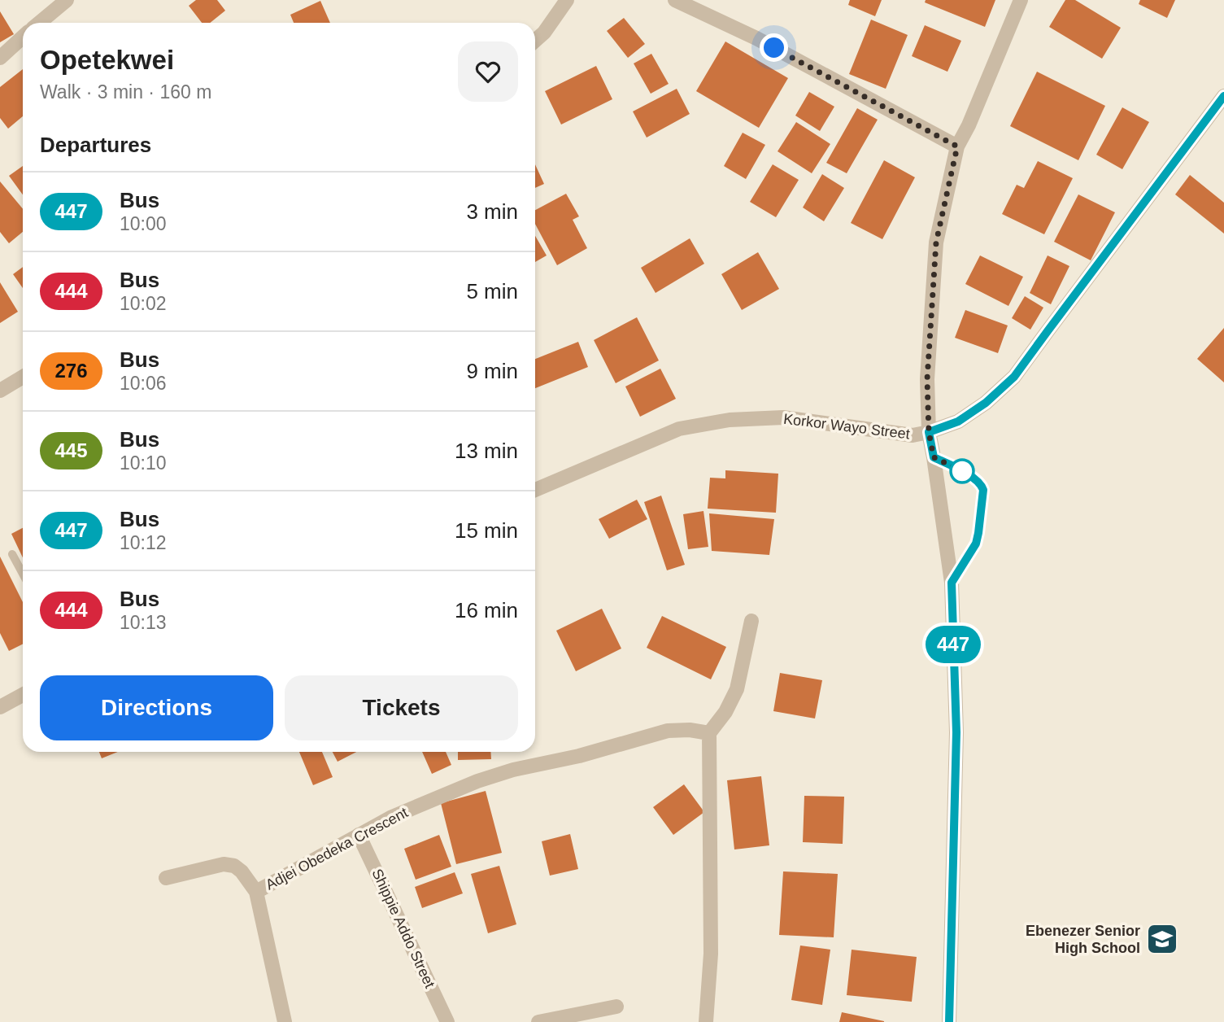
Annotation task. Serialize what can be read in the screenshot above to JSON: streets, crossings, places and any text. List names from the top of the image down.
{
  "streets": {
    "street": ["Korkor Wayo Street", "Adjei Obedeka Crescent", "Shippie Addo Street"]
  },
  "crossings": [
    ["Adjei Obedeka Crescent", "Shippie Addo Street"]
  ],
  "places": {
    "school or university": ["Ebenezer Senior High School"]
  },
  "lines": ["bus line 447"],
  "page": {
    "on_map": "447",
    "heading": [
      ["Opetekwei", "Walk · 3 min · 160 m"],
      "Departures"
    ],
    "list": [
      {
        "mark": "447",
        "name": "Bus",
        "note": "10:00",
        "value": "3 min"
      },
      {
        "mark": "444",
        "name": "Bus",
        "note": "10:02",
        "value": "5 min"
      },
      {
        "mark": "276",
        "name": "Bus",
        "note": "10:06",
        "value": "9 min"
      },
      {
        "mark": "445",
        "name": "Bus",
        "note": "10:10",
        "value": "13 min"
      },
      {
        "mark": "447",
        "name": "Bus",
        "note": "10:12",
        "value": "15 min"
      },
      {
        "mark": "444",
        "name": "Bus",
        "note": "10:13",
        "value": "16 min"
      }
    ],
    "buttons": ["Directions", "Tickets"]
  }
}
